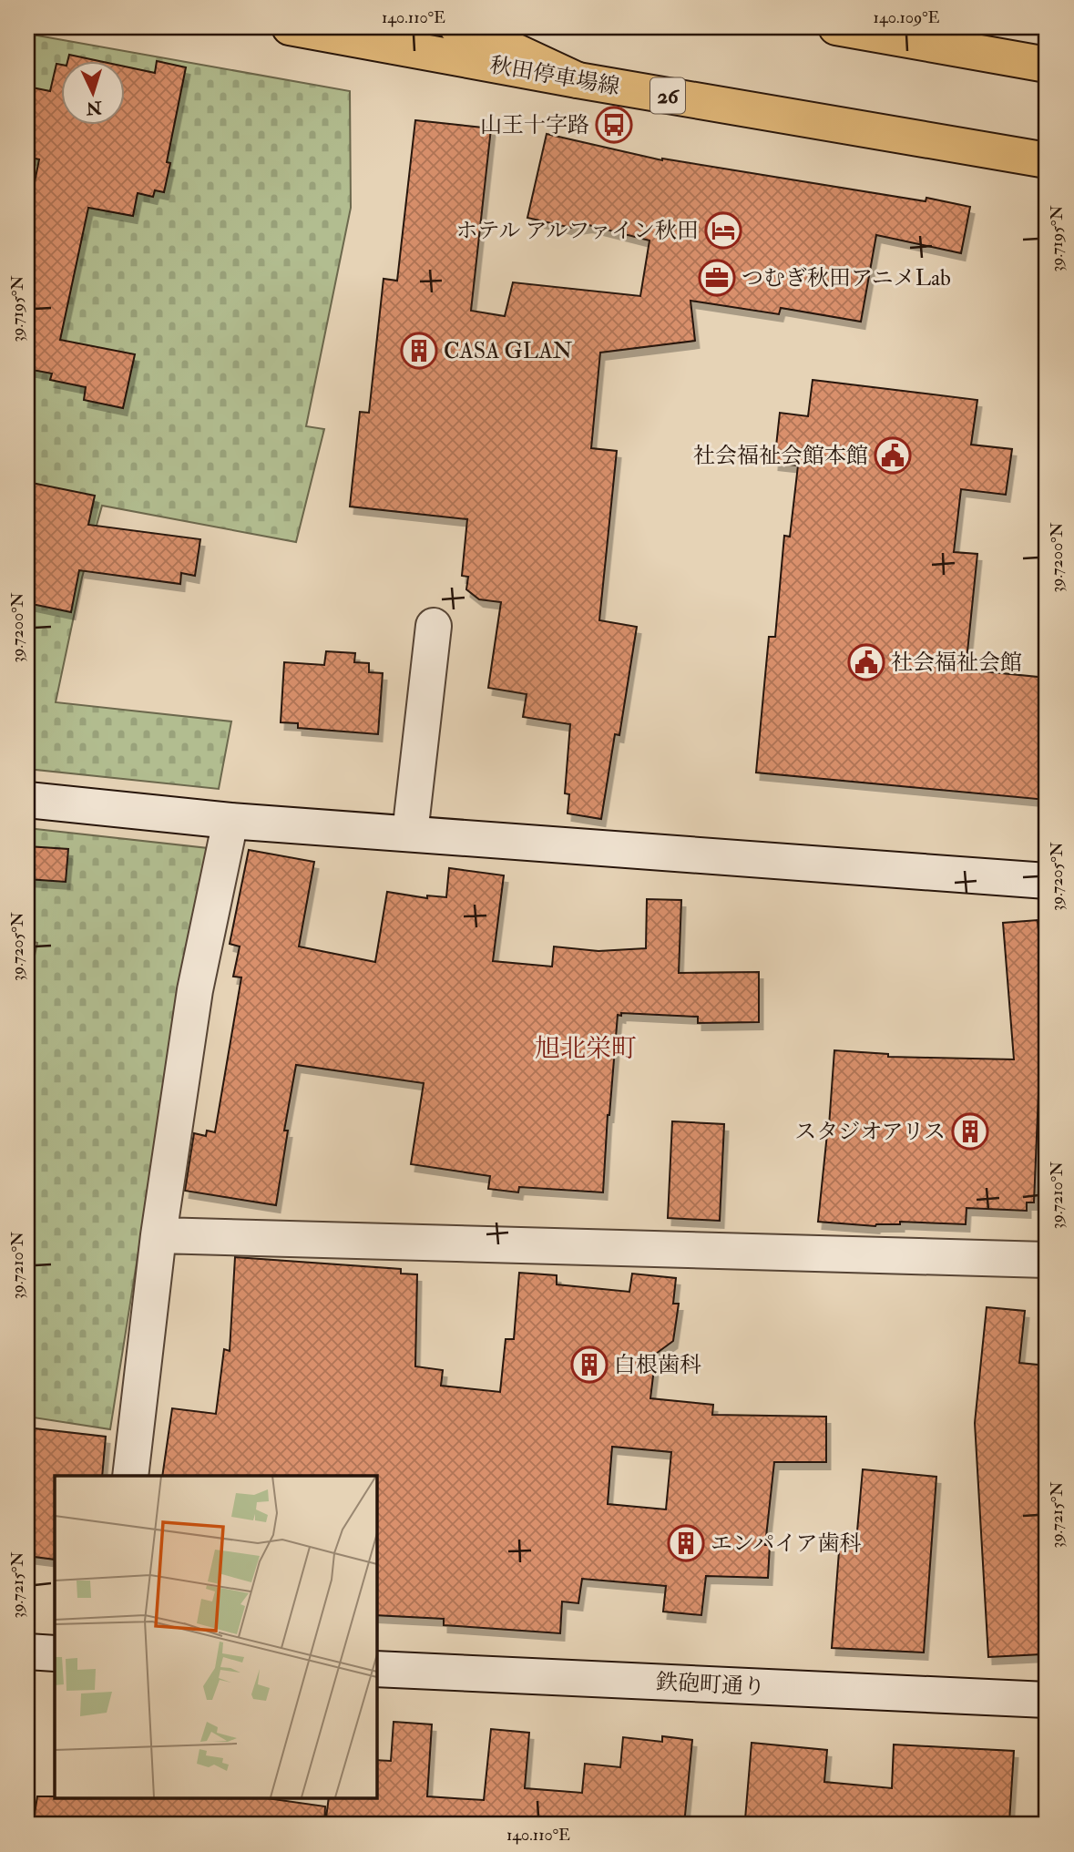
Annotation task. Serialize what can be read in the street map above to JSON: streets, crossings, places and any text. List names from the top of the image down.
{
  "streets": {
    "main road": ["秋田停車場線", "26"],
    "street": ["鉄砲町通り"]
  },
  "districts": ["旭北栄町"],
  "places": {
    "bus stop": ["山王十字路"],
    "hotel": ["ホテル アルファイン秋田"],
    "office": ["つむぎ秋田アニメLab"],
    "building": [
      "CASA GLAN",
      "スタジオアリス",
      "白根歯科",
      "エンパイア歯科"
    ],
    "public building": ["社会福祉会館本館", "社会福祉会館"]
  },
  "north": "bottom",
  "coordinates": [
    "140.110°E",
    "140.109°E",
    "39.7195°N",
    "39.7200°N",
    "39.7205°N",
    "39.7210°N",
    "39.7215°N"
  ]
}
